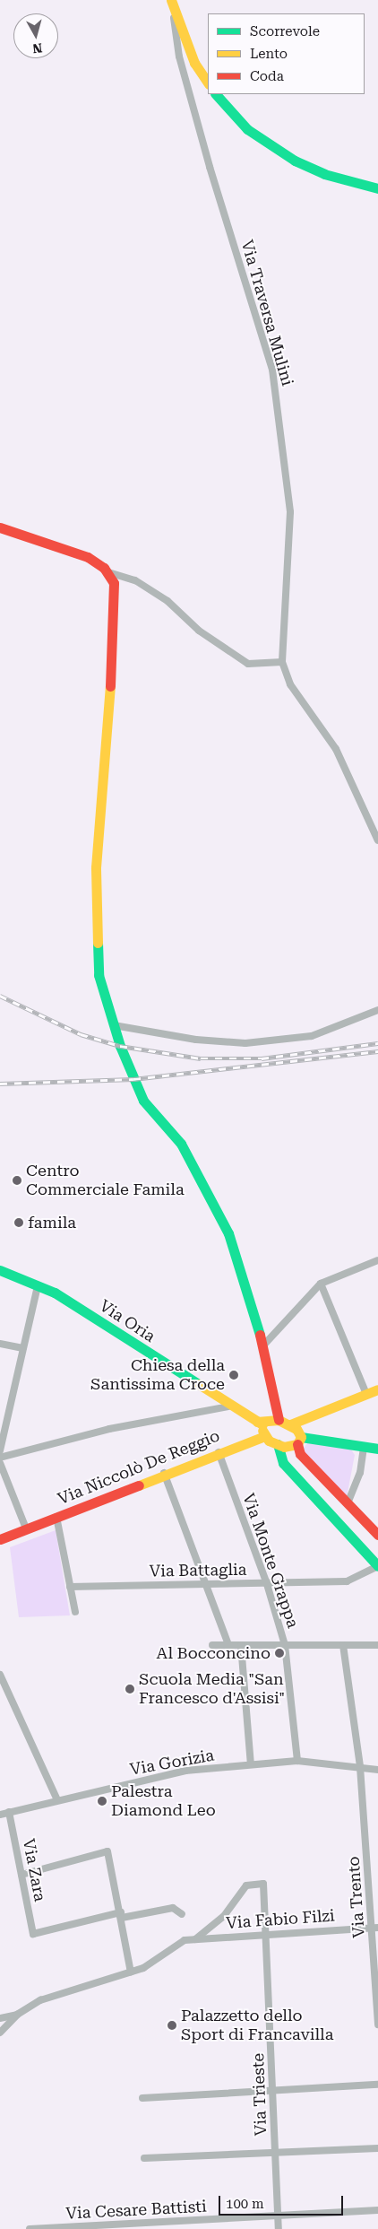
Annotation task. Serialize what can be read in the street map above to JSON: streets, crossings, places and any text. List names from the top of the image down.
{
  "streets": {
    "street": [
      "Via Traversa Mulini",
      "Via Oria",
      "Via Niccolò De Reggio",
      "Via Monte Grappa",
      "Via Battaglia",
      "Via Gorizia",
      "Via Zara",
      "Via Trento",
      "Via Fabio Filzi",
      "Via Trieste",
      "Via Cesare Battisti"
    ]
  },
  "crossings": [
    ["Via Niccolò De Reggio", "Via Monte Grappa"],
    ["Via Monte Grappa", "Via Battaglia"],
    ["Via Monte Grappa", "Via Gorizia"],
    ["Via Gorizia", "Via Zara"],
    ["Via Gorizia", "Via Trento"],
    ["Via Trento", "Via Fabio Filzi"],
    ["Via Fabio Filzi", "Via Trieste"],
    ["Via Trieste", "Via Cesare Battisti"]
  ],
  "places": [
    "Centro Commerciale Famila",
    "famila",
    "Chiesa della Santissima Croce",
    "Al Bocconcino",
    "Scuola Media \"San Francesco d'Assisi\"",
    "Palestra Diamond Leo",
    "Palazzetto dello Sport di Francavilla"
  ],
  "legend": ["Scorrevole", "Lento", "Coda"],
  "scale_bar": "100 m",
  "north": "bottom"
}
